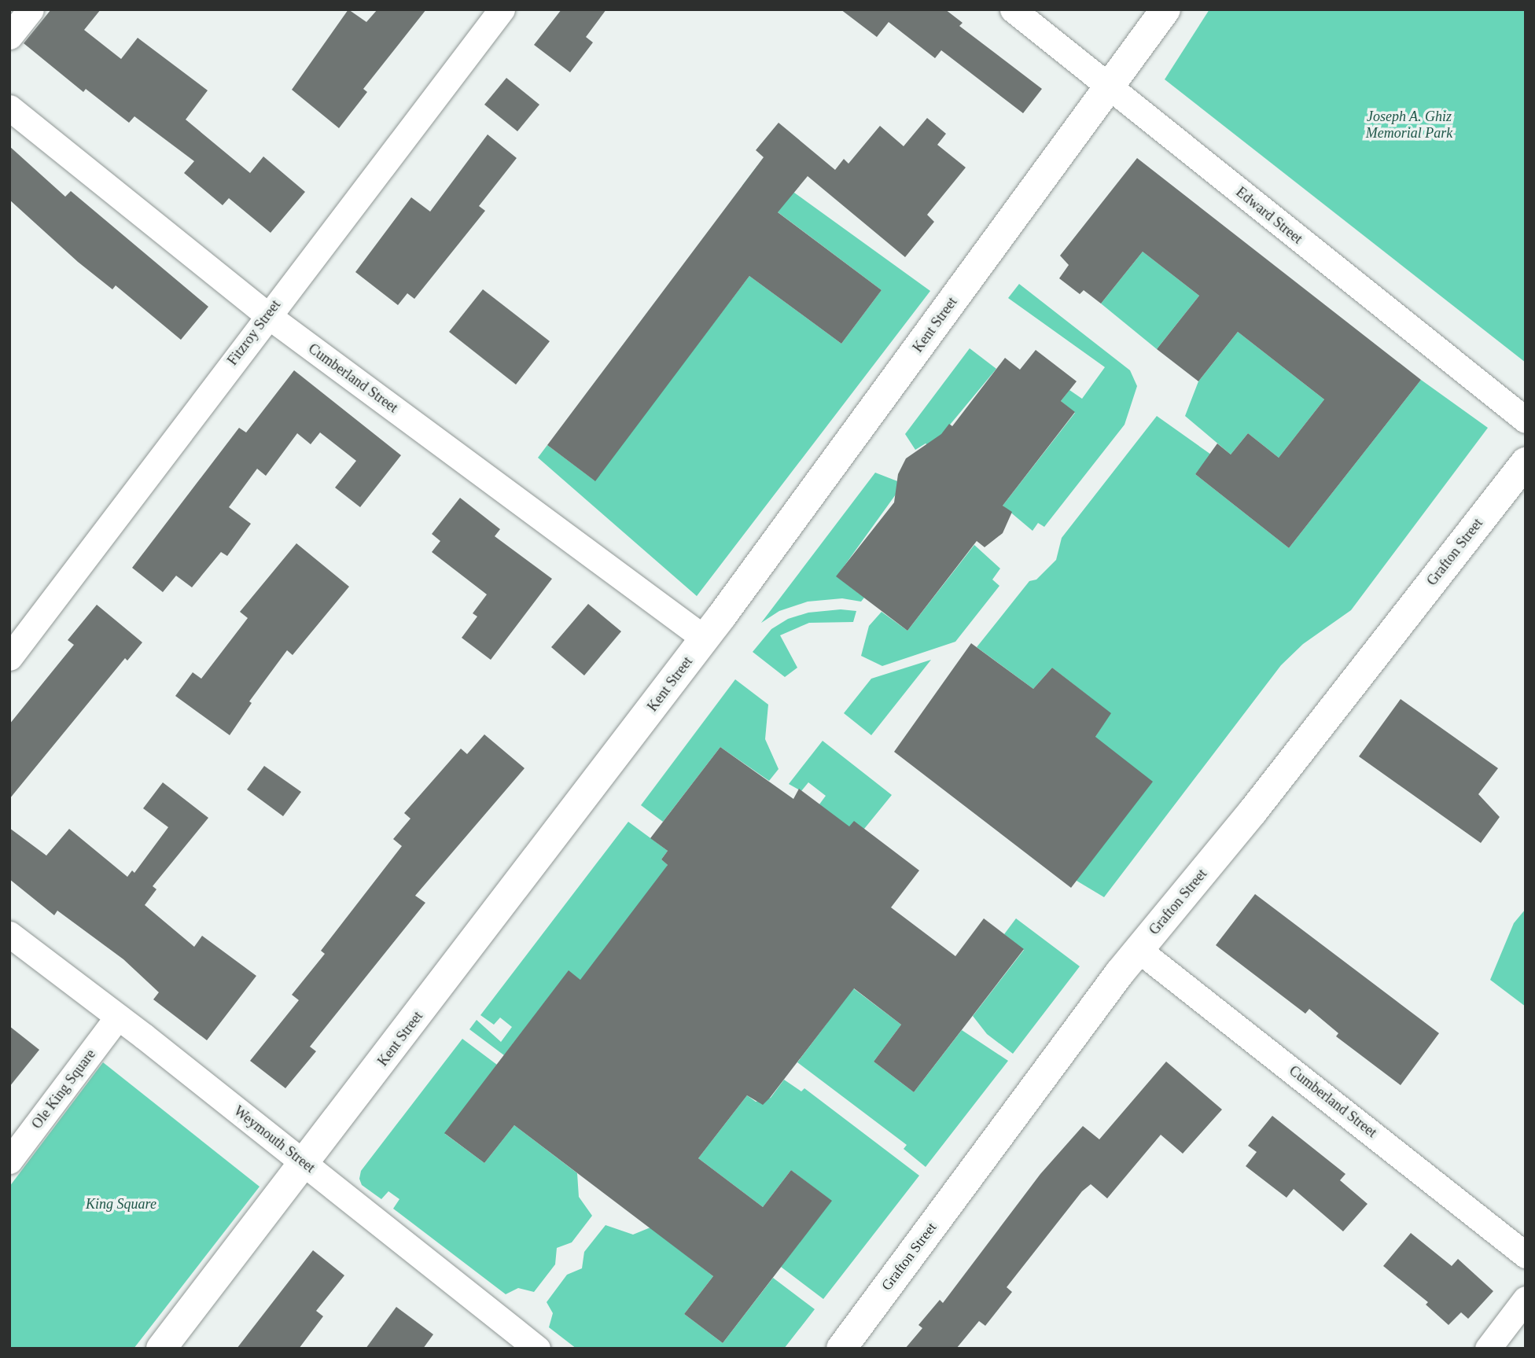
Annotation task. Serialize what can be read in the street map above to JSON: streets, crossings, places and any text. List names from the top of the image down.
{
  "streets": {
    "street": [
      "Edward Street",
      "Kent Street",
      "Fitzroy Street",
      "Cumberland Street",
      "Grafton Street",
      "Ole King Square",
      "Weymouth Street"
    ]
  },
  "crossings": [
    ["Edward Street", "Kent Street"],
    ["Kent Street", "Cumberland Street"],
    ["Kent Street", "Weymouth Street"],
    ["Fitzroy Street", "Cumberland Street"],
    ["Cumberland Street", "Grafton Street"],
    ["Ole King Square", "Weymouth Street"]
  ],
  "parks": ["Joseph A. Ghiz Memorial Park", "King Square"]
}
